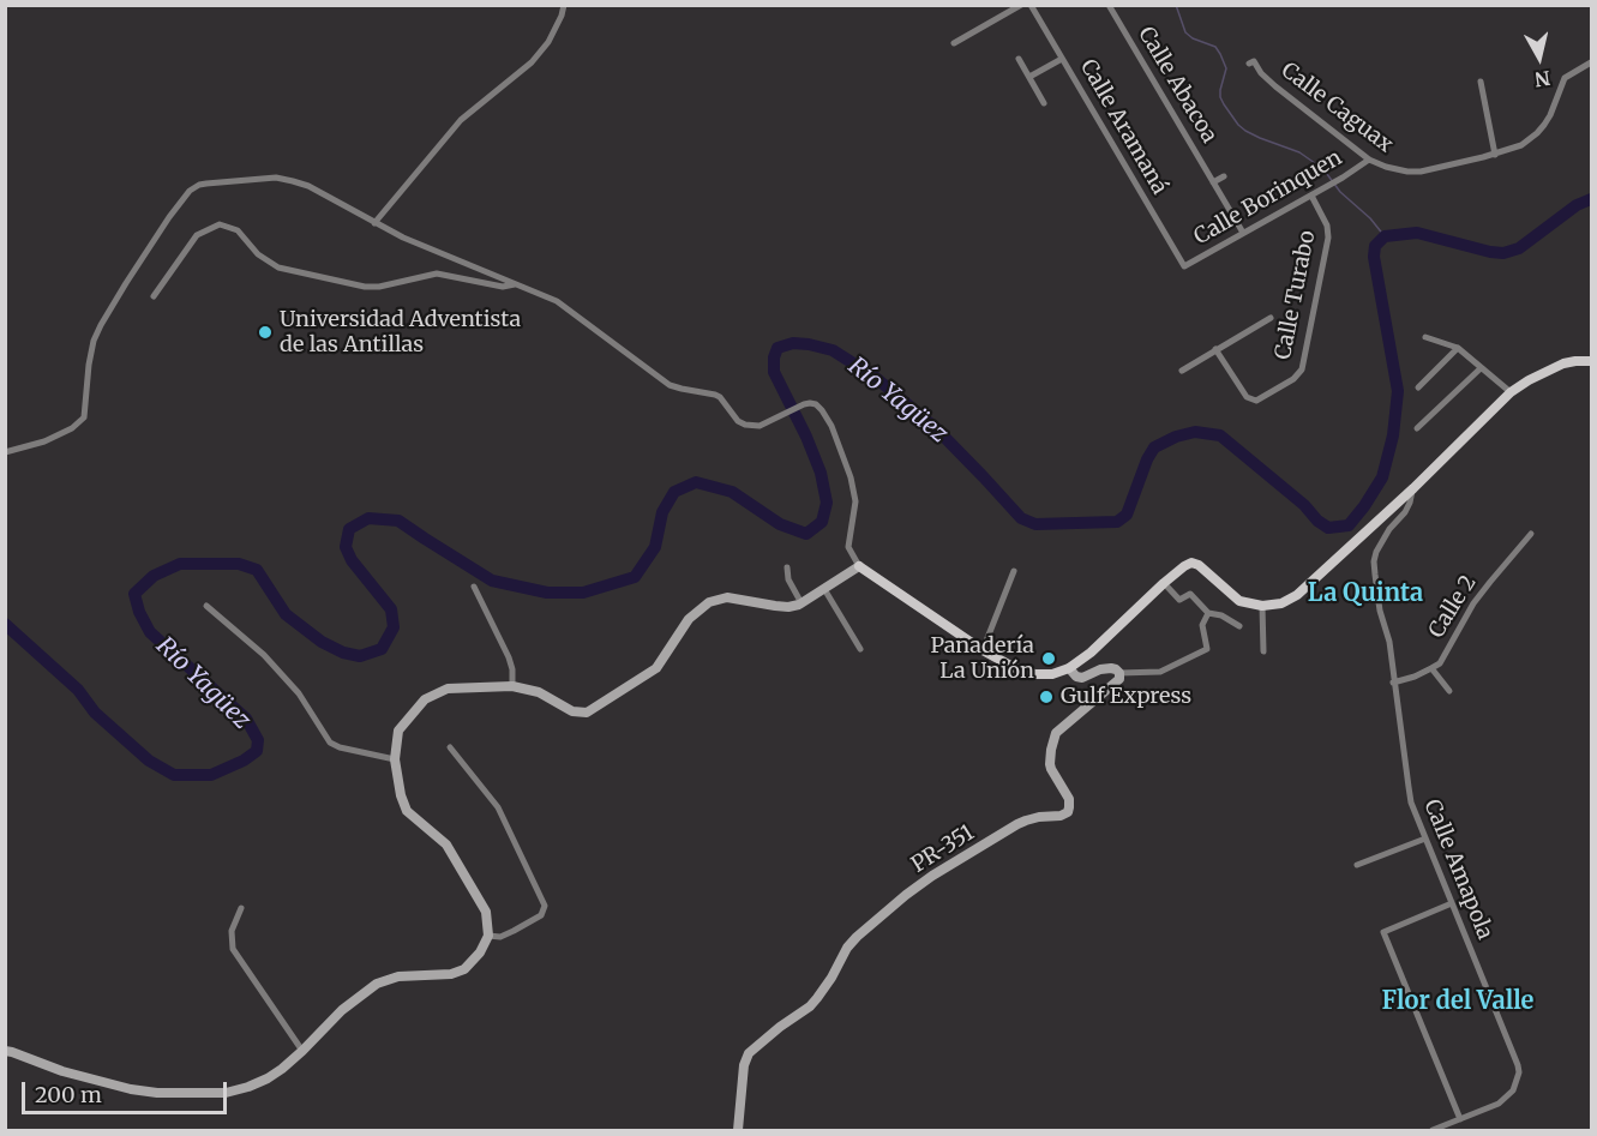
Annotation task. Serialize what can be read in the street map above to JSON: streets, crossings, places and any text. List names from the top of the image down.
{
  "streets": {
    "main road": ["PR-351"],
    "street": [
      "Calle Abacoa",
      "Calle Caguax",
      "Calle Aramaná",
      "Calle Borinquen",
      "Calle Turabo",
      "Calle 2",
      "Calle Amapola"
    ]
  },
  "crossings": [
    ["Calle Abacoa", "Calle Borinquen"],
    ["Calle Caguax", "Calle Borinquen"],
    ["Calle Aramaná", "Calle Borinquen"],
    ["Calle Borinquen", "Calle Turabo"],
    ["Calle 2", "Calle Amapola"]
  ],
  "districts": ["La Quinta", "Flor del Valle"],
  "water": ["Río Yagüez"],
  "places": ["Universidad Adventista de las Antillas", "Panadería La Unión", "Gulf Express"],
  "scale_bar": "200 m",
  "north": "bottom"
}
